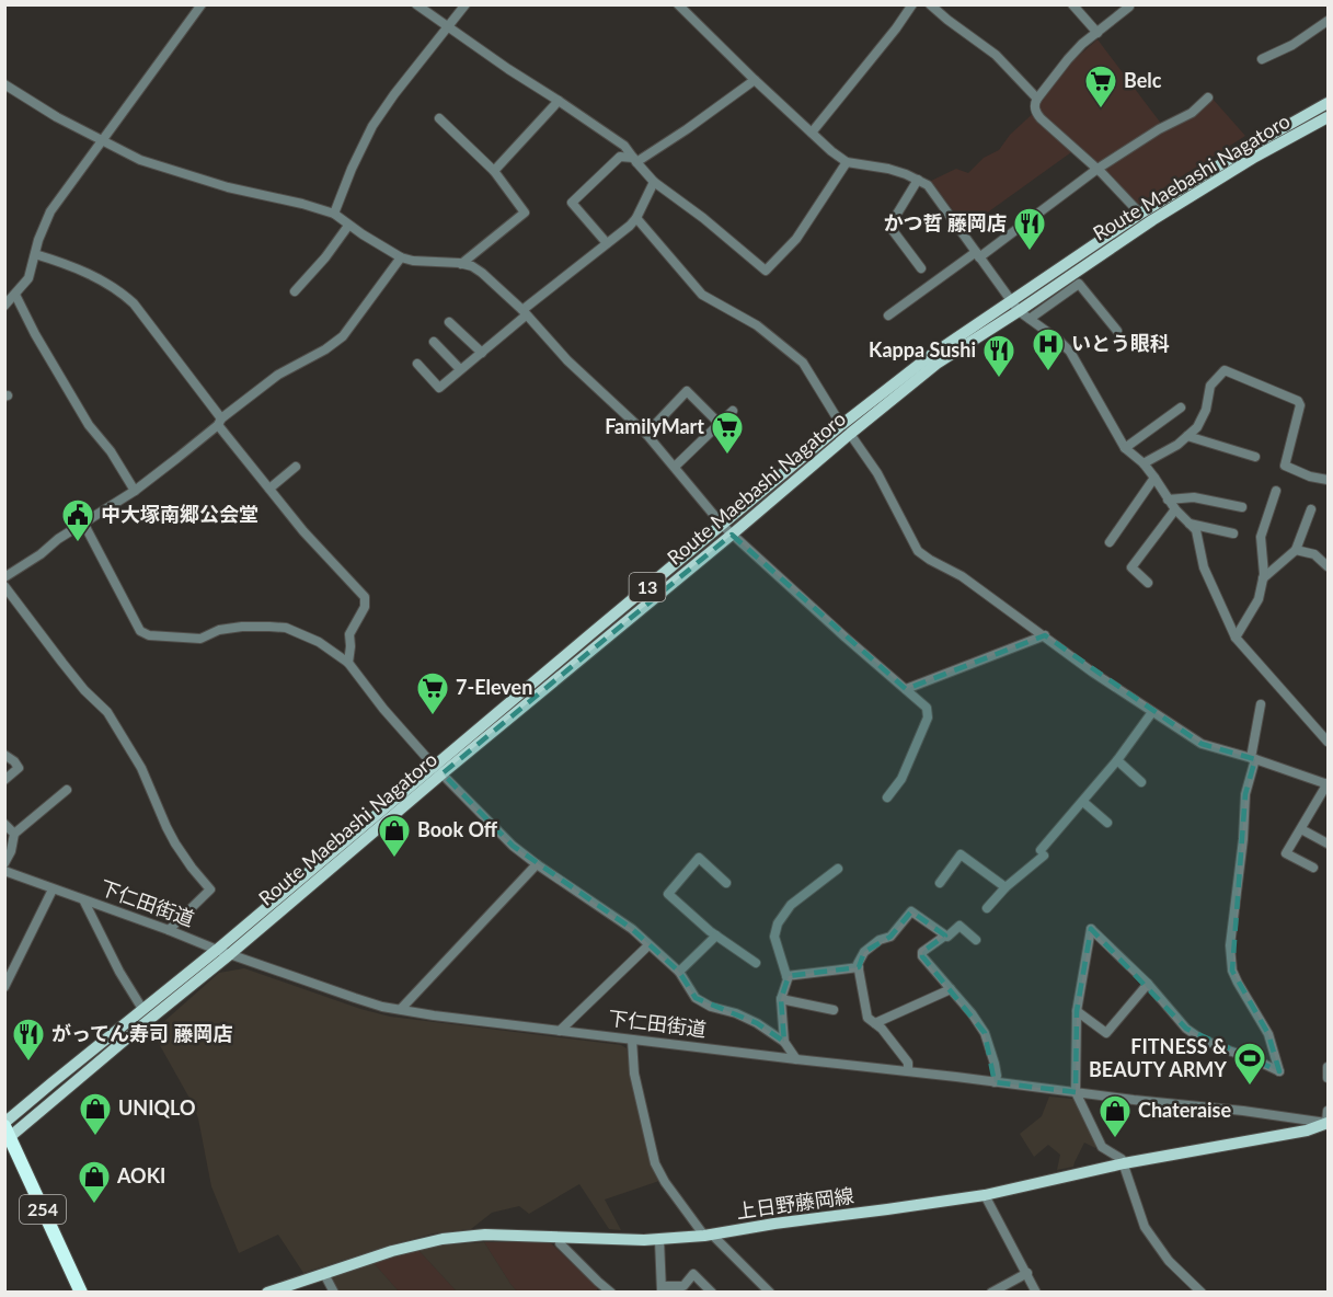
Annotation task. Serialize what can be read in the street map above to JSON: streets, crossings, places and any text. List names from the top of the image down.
{
  "streets": {
    "highway": ["254"],
    "main road": ["Route Maebashi Nagatoro", "13", "上日野藤岡線"],
    "street": ["下仁田街道"]
  },
  "crossings": [
    ["Route Maebashi Nagatoro", "下仁田街道"],
    ["Route Maebashi Nagatoro", "254"],
    ["下仁田街道", "上日野藤岡線"]
  ],
  "places": {
    "supermarket": ["Belc", "FamilyMart", "7-Eleven"],
    "restaurant": ["かつ哲 藤岡店", "Kappa Sushi", "がってん寿司 藤岡店"],
    "hospital": ["いとう眼科"],
    "public building": ["中大塚南郷公会堂"],
    "shop": [
      "Book Off",
      "UNIQLO",
      "Chateraise",
      "AOKI"
    ],
    "sports": ["FITNESS & BEAUTY ARMY"]
  }
}
